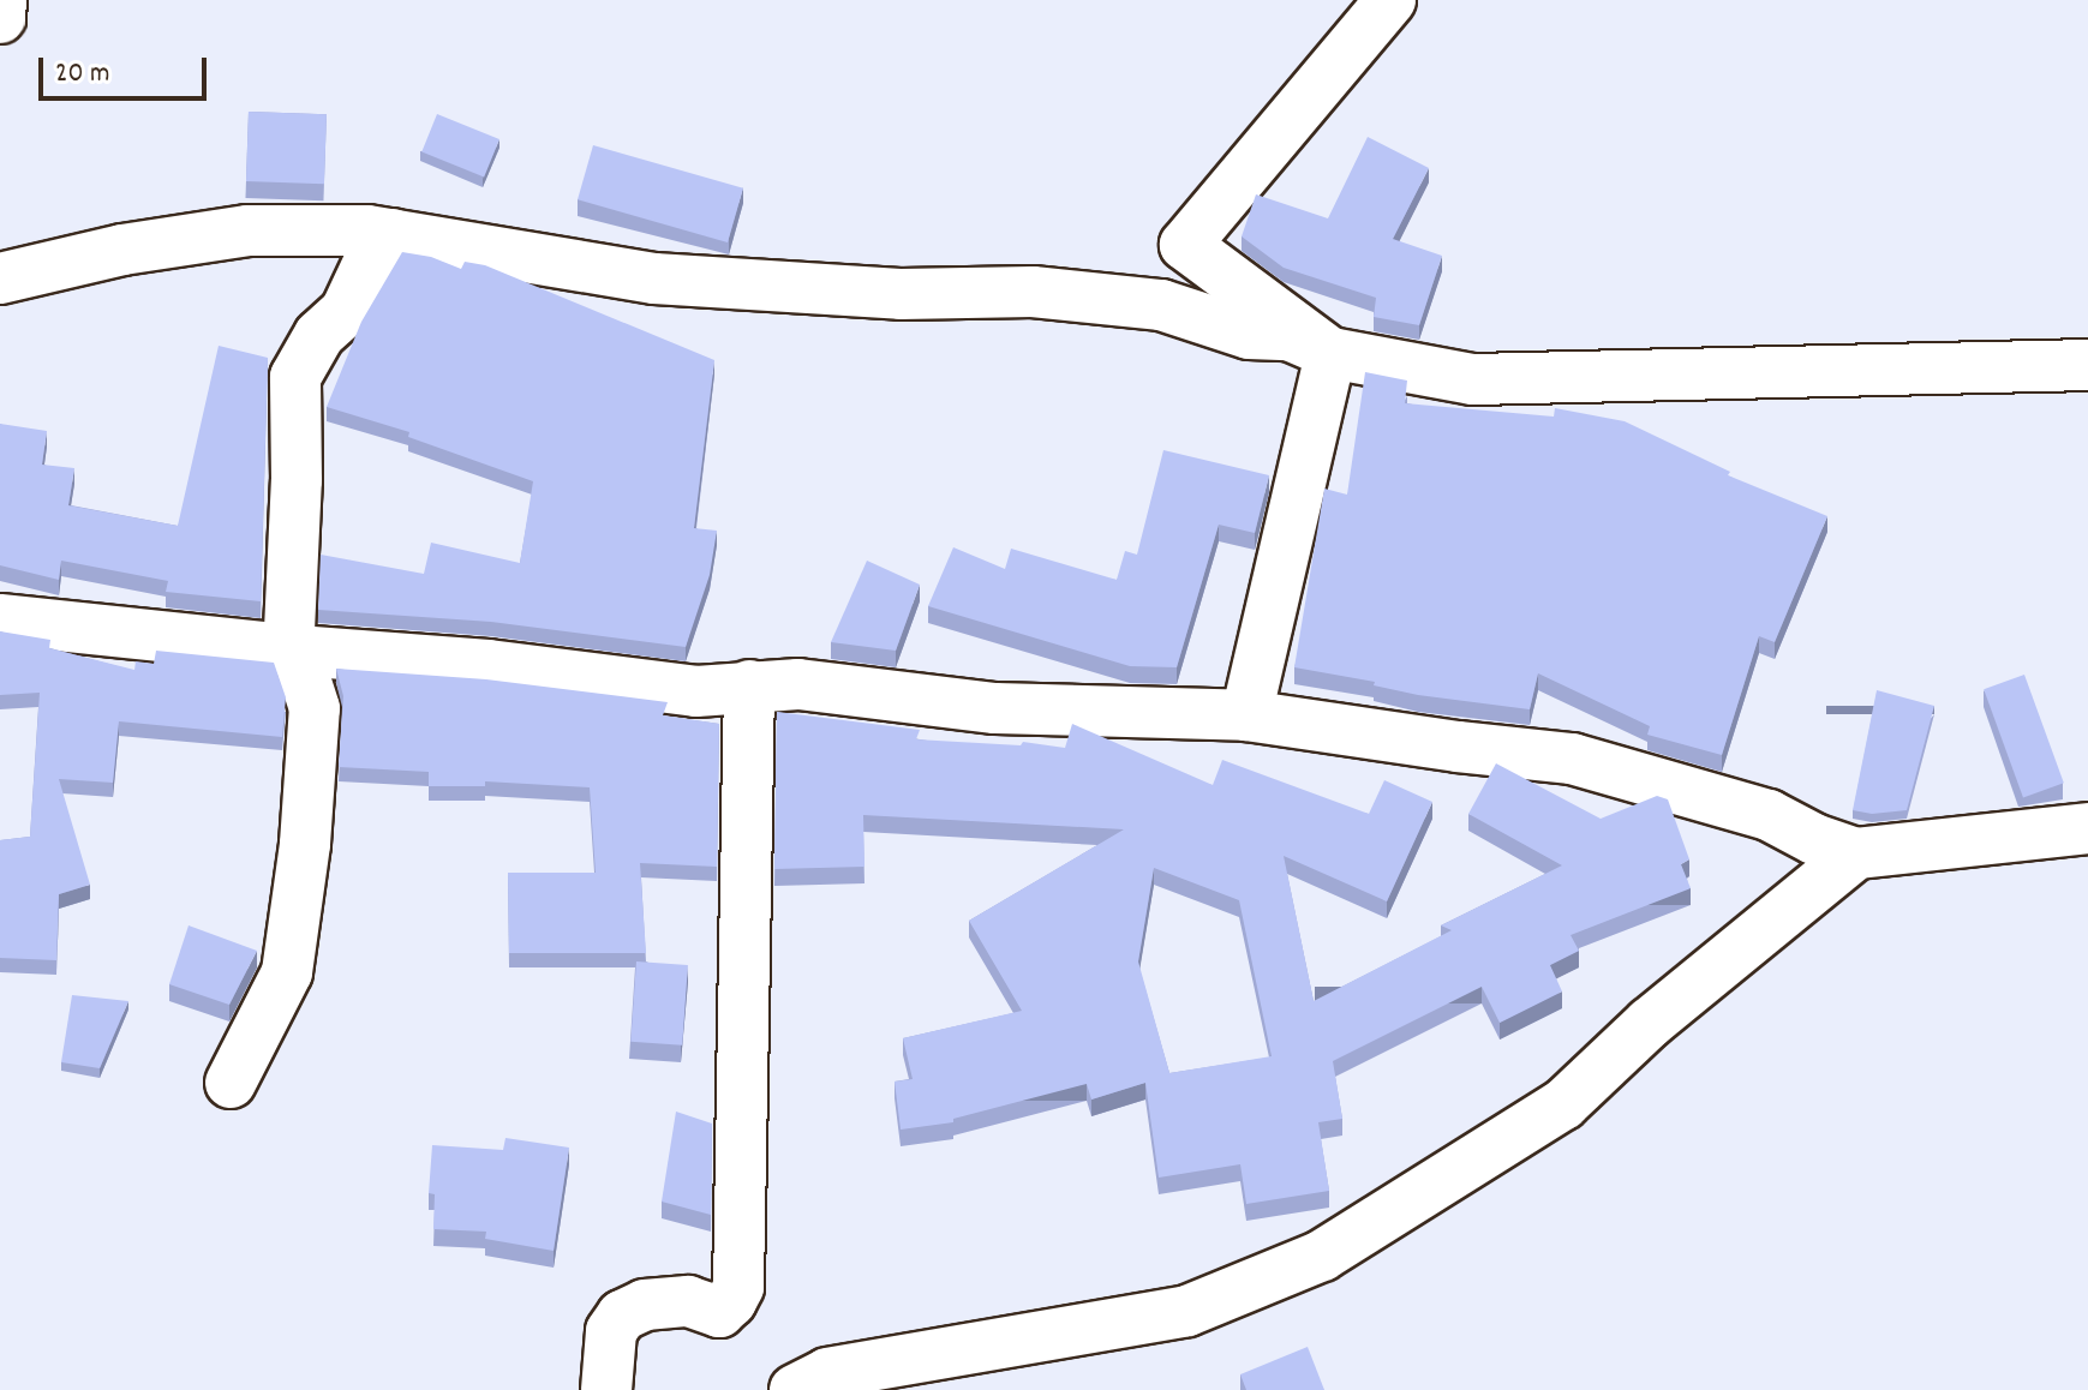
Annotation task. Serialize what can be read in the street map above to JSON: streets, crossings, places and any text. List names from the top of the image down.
{
  "scale_bar": "20 m"
}
